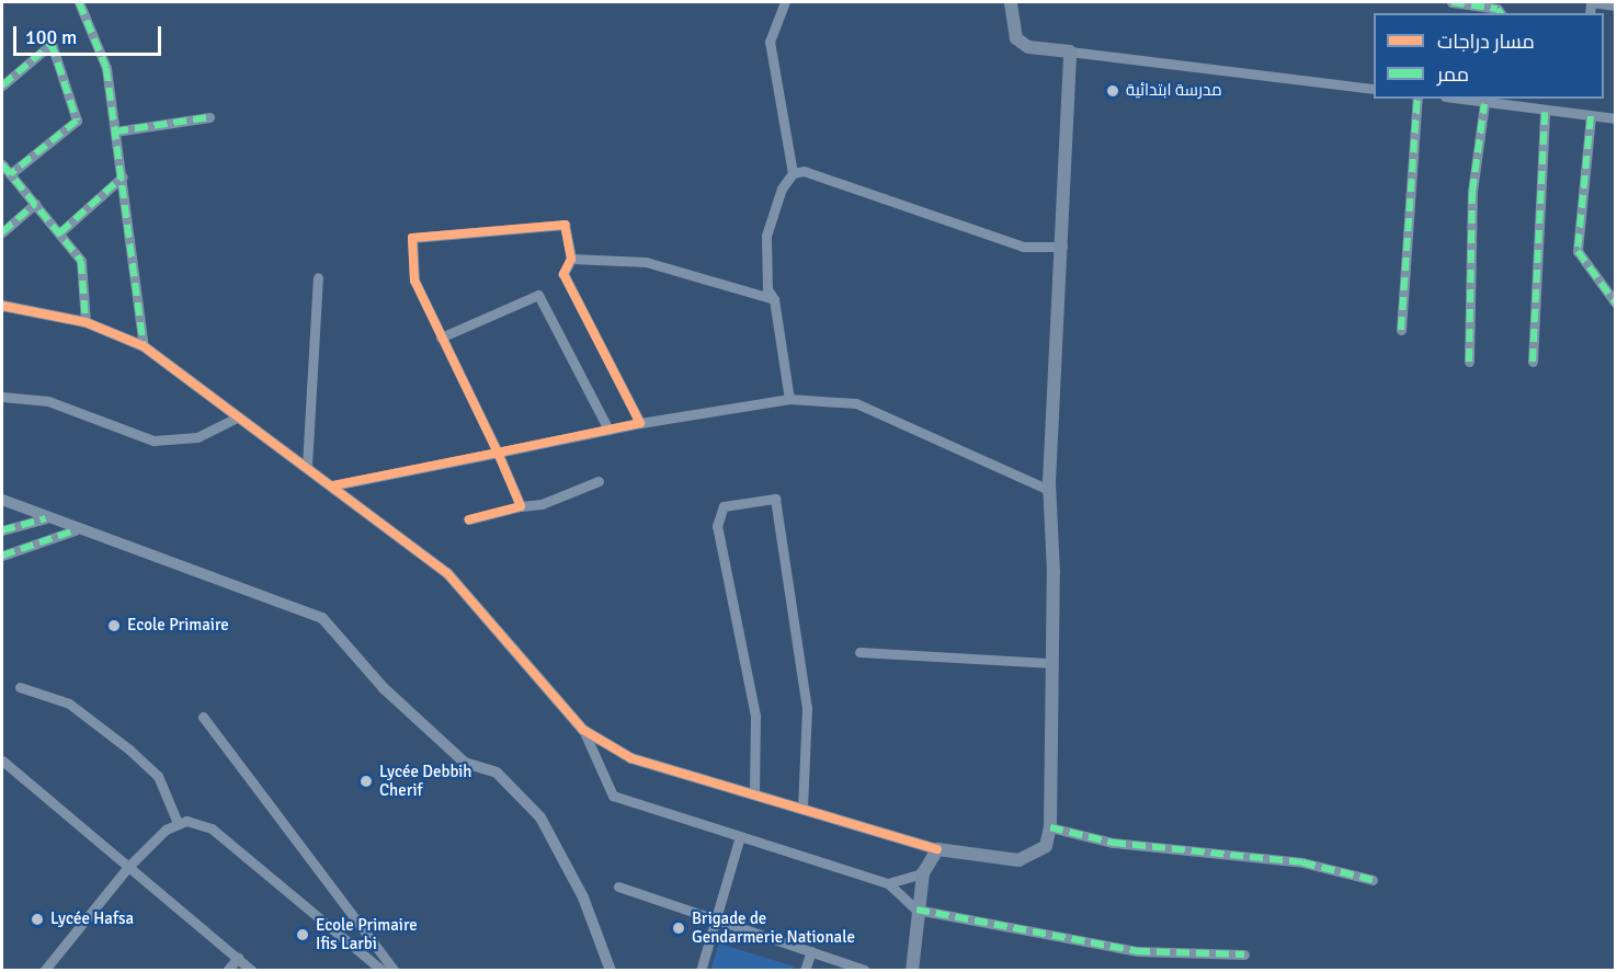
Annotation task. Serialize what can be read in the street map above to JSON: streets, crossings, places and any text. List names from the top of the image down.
{
  "places": [
    "مدرسة ابتدائية",
    "Ecole Primaire",
    "Lycée Debbih Cherif",
    "Lycée Hafsa",
    "Brigade de Gendarmerie Nationale",
    "Ecole Primaire Ifis Larbi"
  ],
  "legend": ["مسار دراجات", "ممر"],
  "scale_bar": "100 m"
}
